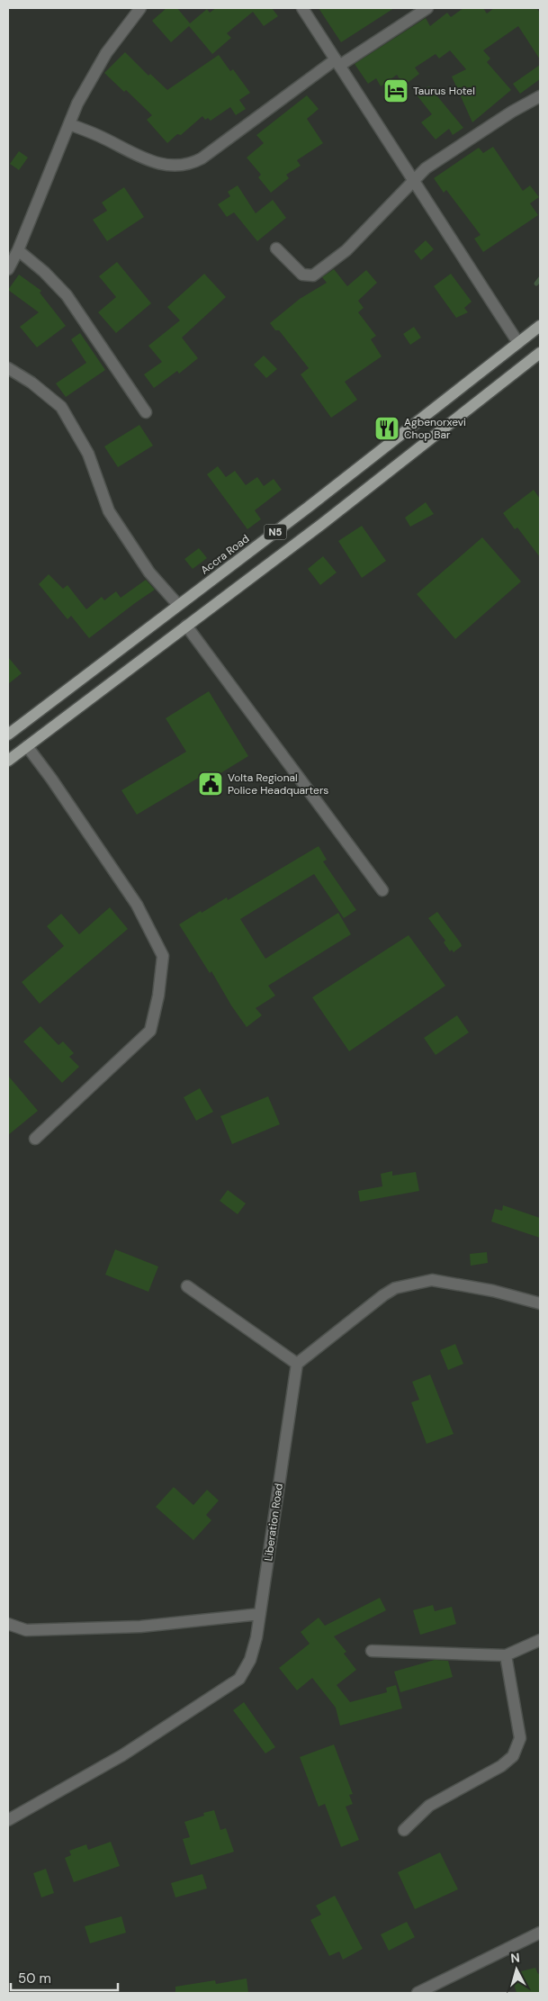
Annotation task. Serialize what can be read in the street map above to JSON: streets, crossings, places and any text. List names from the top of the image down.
{
  "streets": {
    "main road": ["N5", "Accra Road"],
    "street": ["Liberation Road"]
  },
  "places": {
    "hotel": ["Taurus Hotel"],
    "restaurant": ["Agbenorxevi Chop Bar"],
    "public building": ["Volta Regional Police Headquarters"]
  },
  "scale_bar": "50 m",
  "north": "top"
}
